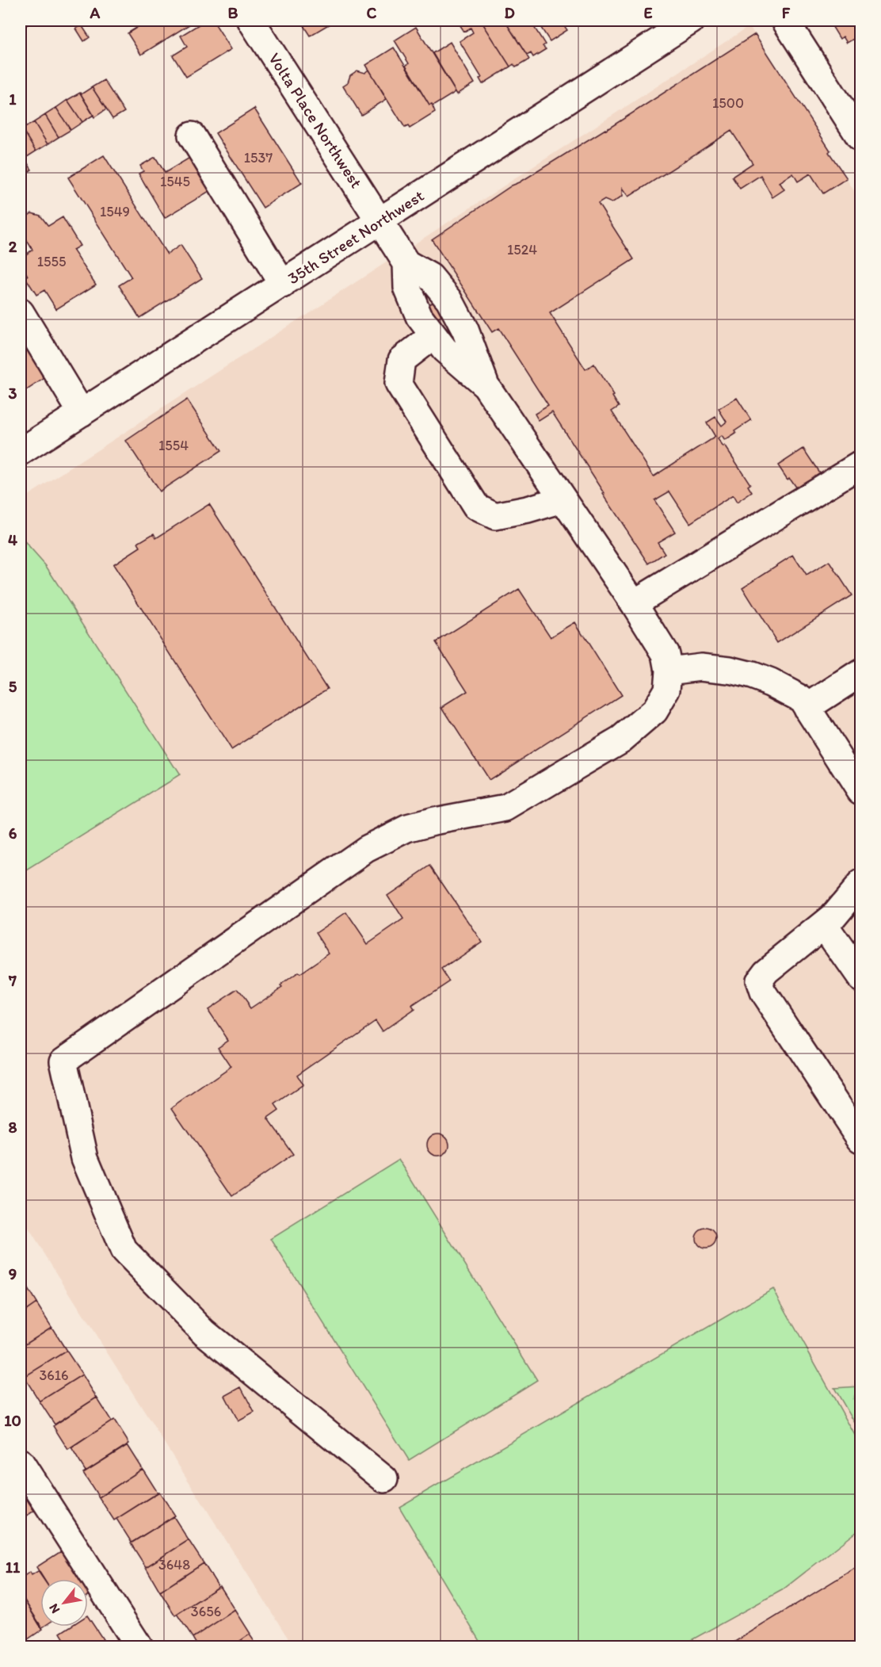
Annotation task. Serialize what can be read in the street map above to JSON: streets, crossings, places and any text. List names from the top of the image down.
{
  "streets": {
    "street": ["Volta Place Northwest", "35th Street Northwest"]
  },
  "crossings": [
    ["Volta Place Northwest", "35th Street Northwest"]
  ],
  "house_numbers": [
    "1500",
    "1537",
    "1545",
    "1549",
    "1524",
    "1555",
    "1554",
    "3616",
    "3648",
    "3656"
  ],
  "north": "bottom left",
  "grid": {
    "columns": [
      "A",
      "B",
      "C",
      "D",
      "E",
      "F"
    ],
    "rows": [
      "1",
      "2",
      "3",
      "4",
      "5",
      "6",
      "7",
      "8",
      "9",
      "10",
      "11"
    ]
  }
}
